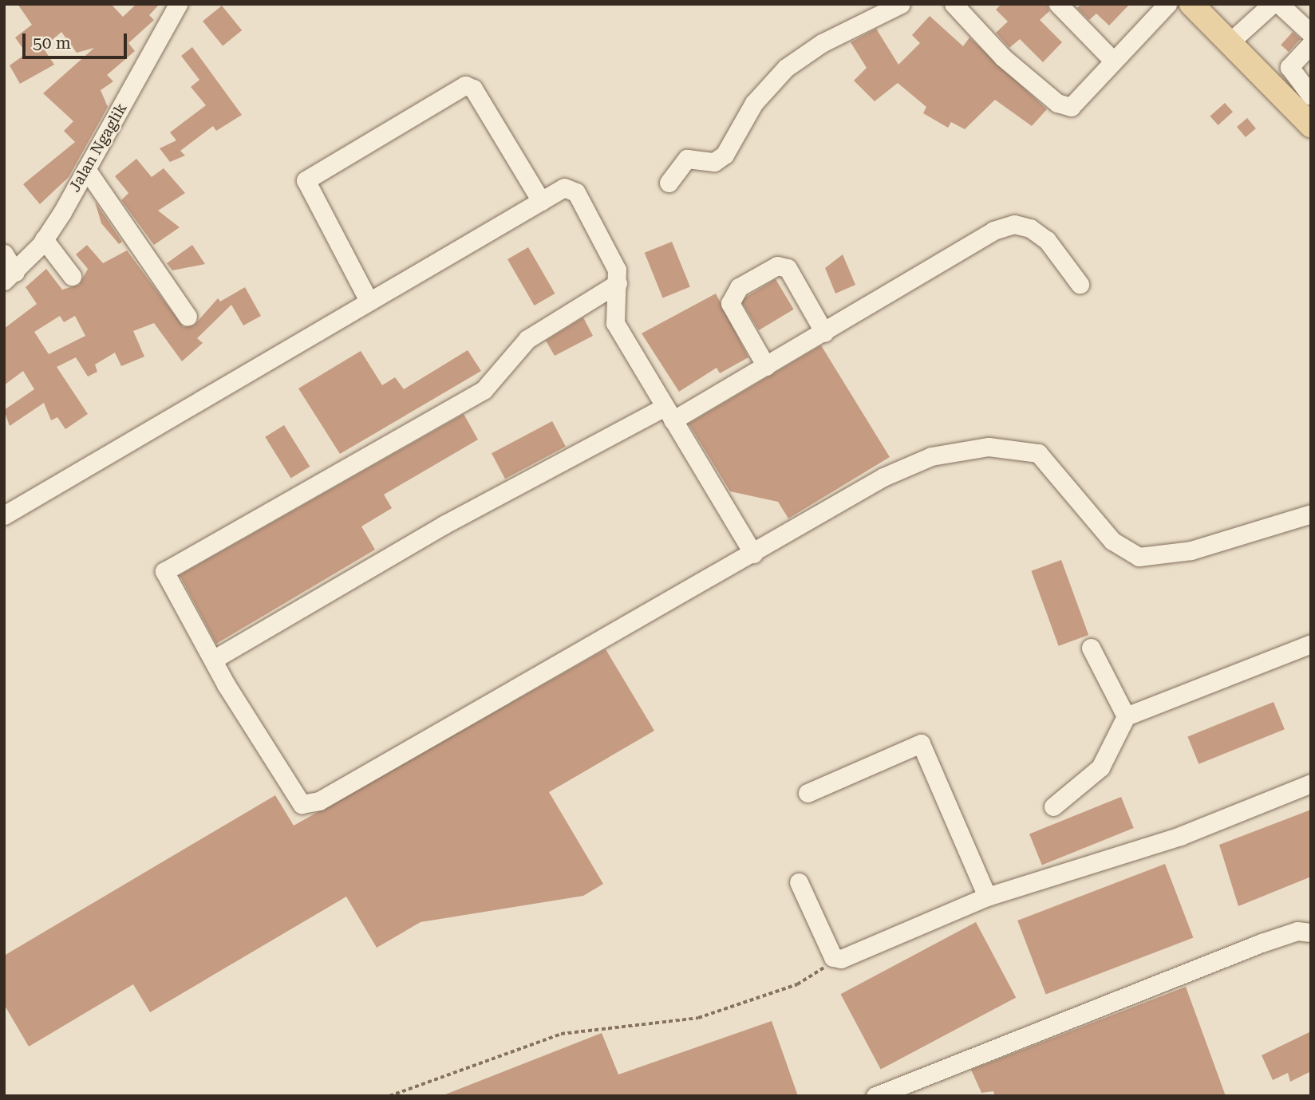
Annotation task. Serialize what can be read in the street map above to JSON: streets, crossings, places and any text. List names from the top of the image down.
{
  "streets": {
    "street": ["Jalan Ngaglik"]
  },
  "scale_bar": "50 m"
}
